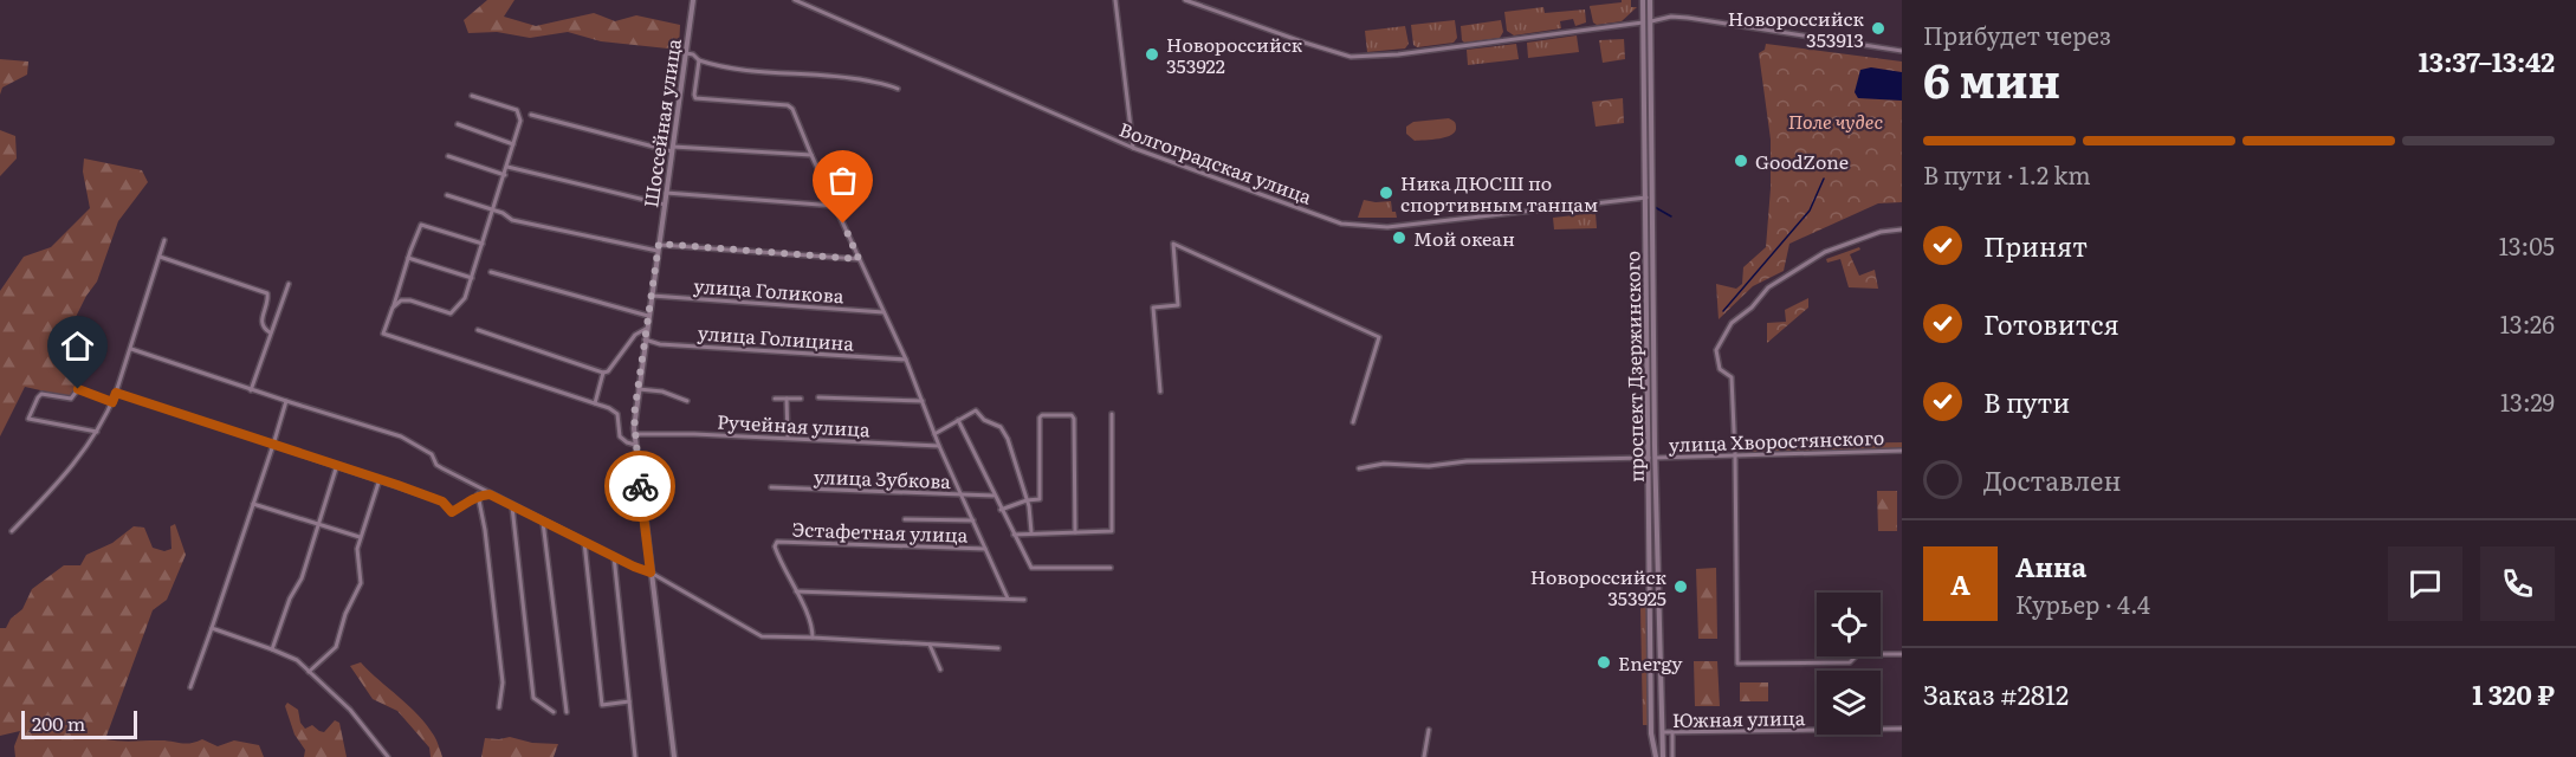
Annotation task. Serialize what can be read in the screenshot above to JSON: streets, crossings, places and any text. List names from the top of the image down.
{
  "streets": {
    "street": [
      "Шоссейная улица",
      "Волгоградская улица",
      "улица Голикова",
      "улица Голицина",
      "проспект Дзержинского",
      "Ручейная улица",
      "улица Хворостянского",
      "улица Зубкова",
      "Эстафетная улица",
      "Южная улица"
    ]
  },
  "crossings": [
    ["Шоссейная улица", "улица Голикова"],
    ["Шоссейная улица", "улица Голицина"],
    ["Шоссейная улица", "Ручейная улица"],
    ["Волгоградская улица", "проспект Дзержинского"],
    ["проспект Дзержинского", "улица Хворостянского"],
    ["проспект Дзержинского", "Южная улица"]
  ],
  "parks": ["Поле чудес"],
  "places": [
    "Новороссийск 353913",
    "Новороссийск 353922",
    "GoodZone",
    "Ника ДЮСШ по спортивным танцам",
    "Мой океан",
    "Новороссийск 353925",
    "Energy"
  ],
  "scale_bar": "200 m",
  "page": {
    "heading": ["6 мин", "Прибудет через", "13:37–13:42"],
    "panel": [
      "Анна",
      "Курьер · 4.4",
      "Заказ #2812",
      "1 320 ₽"
    ],
    "bar": "В пути · 1.2 km",
    "list": [
      ["Принят", "13:05"],
      ["Готовится", "13:26"],
      ["В пути", "13:29"],
      "Доставлен"
    ],
    "round": "А",
    "scale": "200 m"
  }
}
